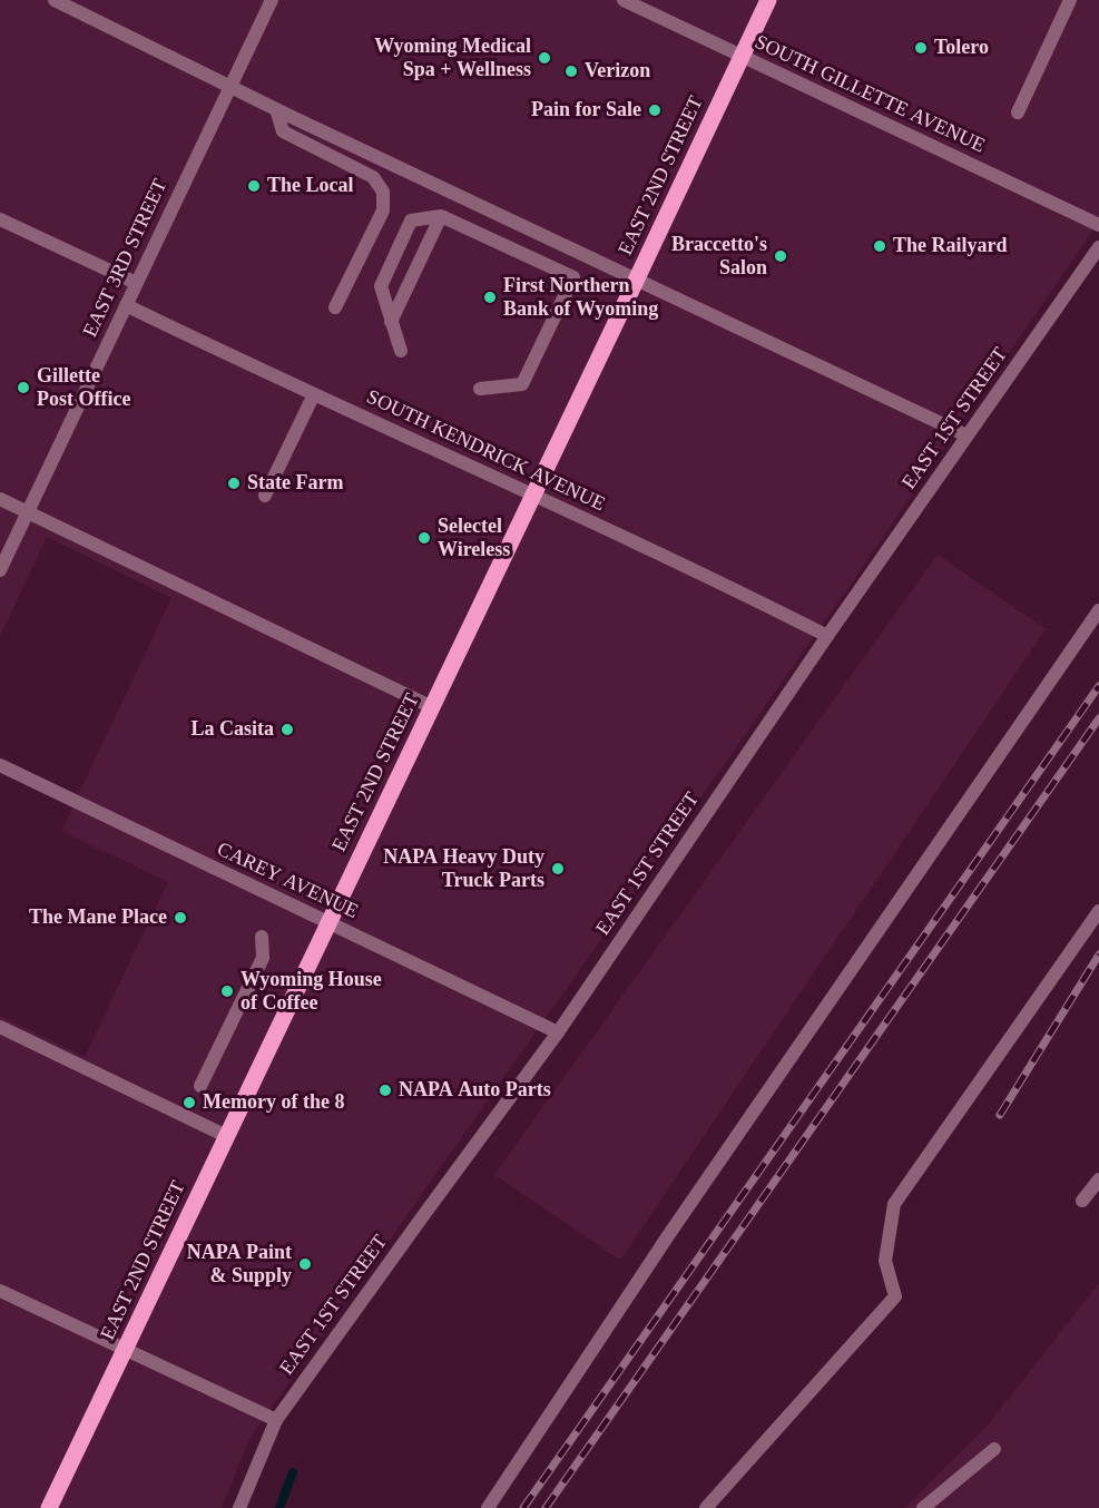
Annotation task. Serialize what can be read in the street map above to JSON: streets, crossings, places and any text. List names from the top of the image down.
{
  "streets": {
    "main road": ["EAST 2ND STREET"],
    "street": [
      "SOUTH GILLETTE AVENUE",
      "EAST 3RD STREET",
      "EAST 1ST STREET",
      "SOUTH KENDRICK AVENUE",
      "CAREY AVENUE"
    ]
  },
  "crossings": [
    ["SOUTH GILLETTE AVENUE", "EAST 2ND STREET"],
    ["EAST 2ND STREET", "SOUTH KENDRICK AVENUE"],
    ["EAST 2ND STREET", "CAREY AVENUE"],
    ["EAST 3RD STREET", "SOUTH KENDRICK AVENUE"],
    ["EAST 1ST STREET", "SOUTH KENDRICK AVENUE"],
    ["EAST 1ST STREET", "CAREY AVENUE"]
  ],
  "places": [
    "Tolero",
    "Wyoming Medical Spa + Wellness",
    "Verizon",
    "Pain for Sale",
    "The Local",
    "The Railyard",
    "Braccetto's Salon",
    "First Northern Bank of Wyoming",
    "Gillette Post Office",
    "State Farm",
    "Selectel Wireless",
    "La Casita",
    "NAPA Heavy Duty Truck Parts",
    "The Mane Place",
    "Wyoming House of Coffee",
    "NAPA Auto Parts",
    "Memory of the 8",
    "NAPA Paint & Supply"
  ]
}
